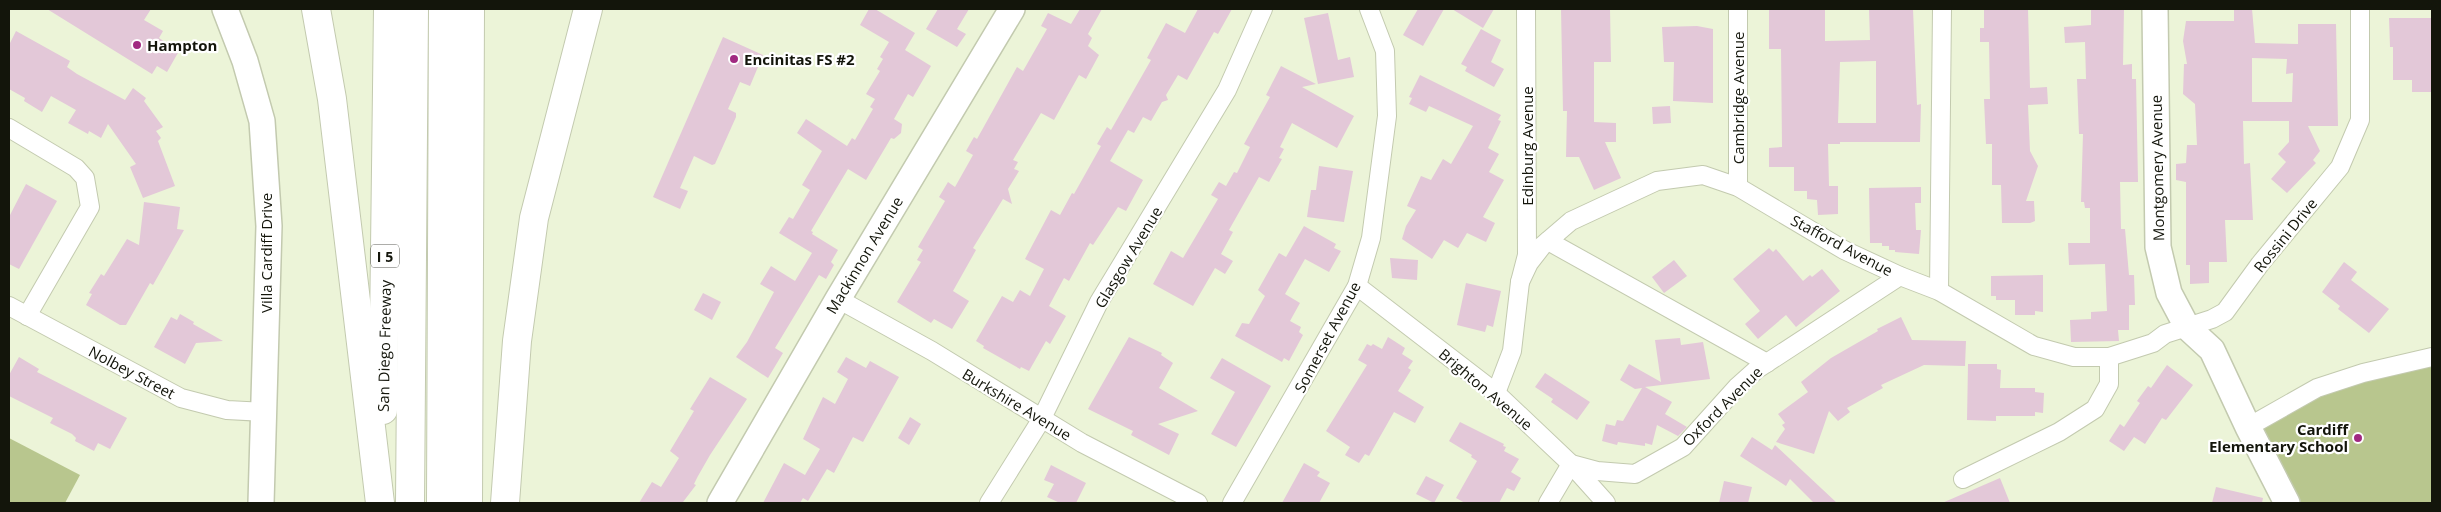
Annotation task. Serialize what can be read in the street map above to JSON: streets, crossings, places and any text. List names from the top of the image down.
{
  "streets": {
    "highway": ["I 5", "San Diego Freeway"],
    "street": [
      "Cambridge Avenue",
      "Edinburg Avenue",
      "Montgomery Avenue",
      "Rossini Drive",
      "Stafford Avenue",
      "Villa Cardiff Drive",
      "Mackinnon Avenue",
      "Glasgow Avenue",
      "Somerset Avenue",
      "Nolbey Street",
      "Brighton Avenue",
      "Burkshire Avenue",
      "Oxford Avenue"
    ]
  },
  "crossings": [
    ["Cambridge Avenue", "Stafford Avenue"],
    ["Edinburg Avenue", "Stafford Avenue"],
    ["Montgomery Avenue", "Rossini Drive"],
    ["Montgomery Avenue", "Stafford Avenue"],
    ["Rossini Drive", "Stafford Avenue"],
    ["Stafford Avenue", "Oxford Avenue"],
    ["Villa Cardiff Drive", "Nolbey Street"],
    ["Mackinnon Avenue", "Burkshire Avenue"],
    ["Glasgow Avenue", "Burkshire Avenue"],
    ["Somerset Avenue", "Brighton Avenue"],
    ["Brighton Avenue", "Oxford Avenue"]
  ],
  "places": ["Hampton", "Encinitas FS #2", "Cardiff Elementary School"]
}
